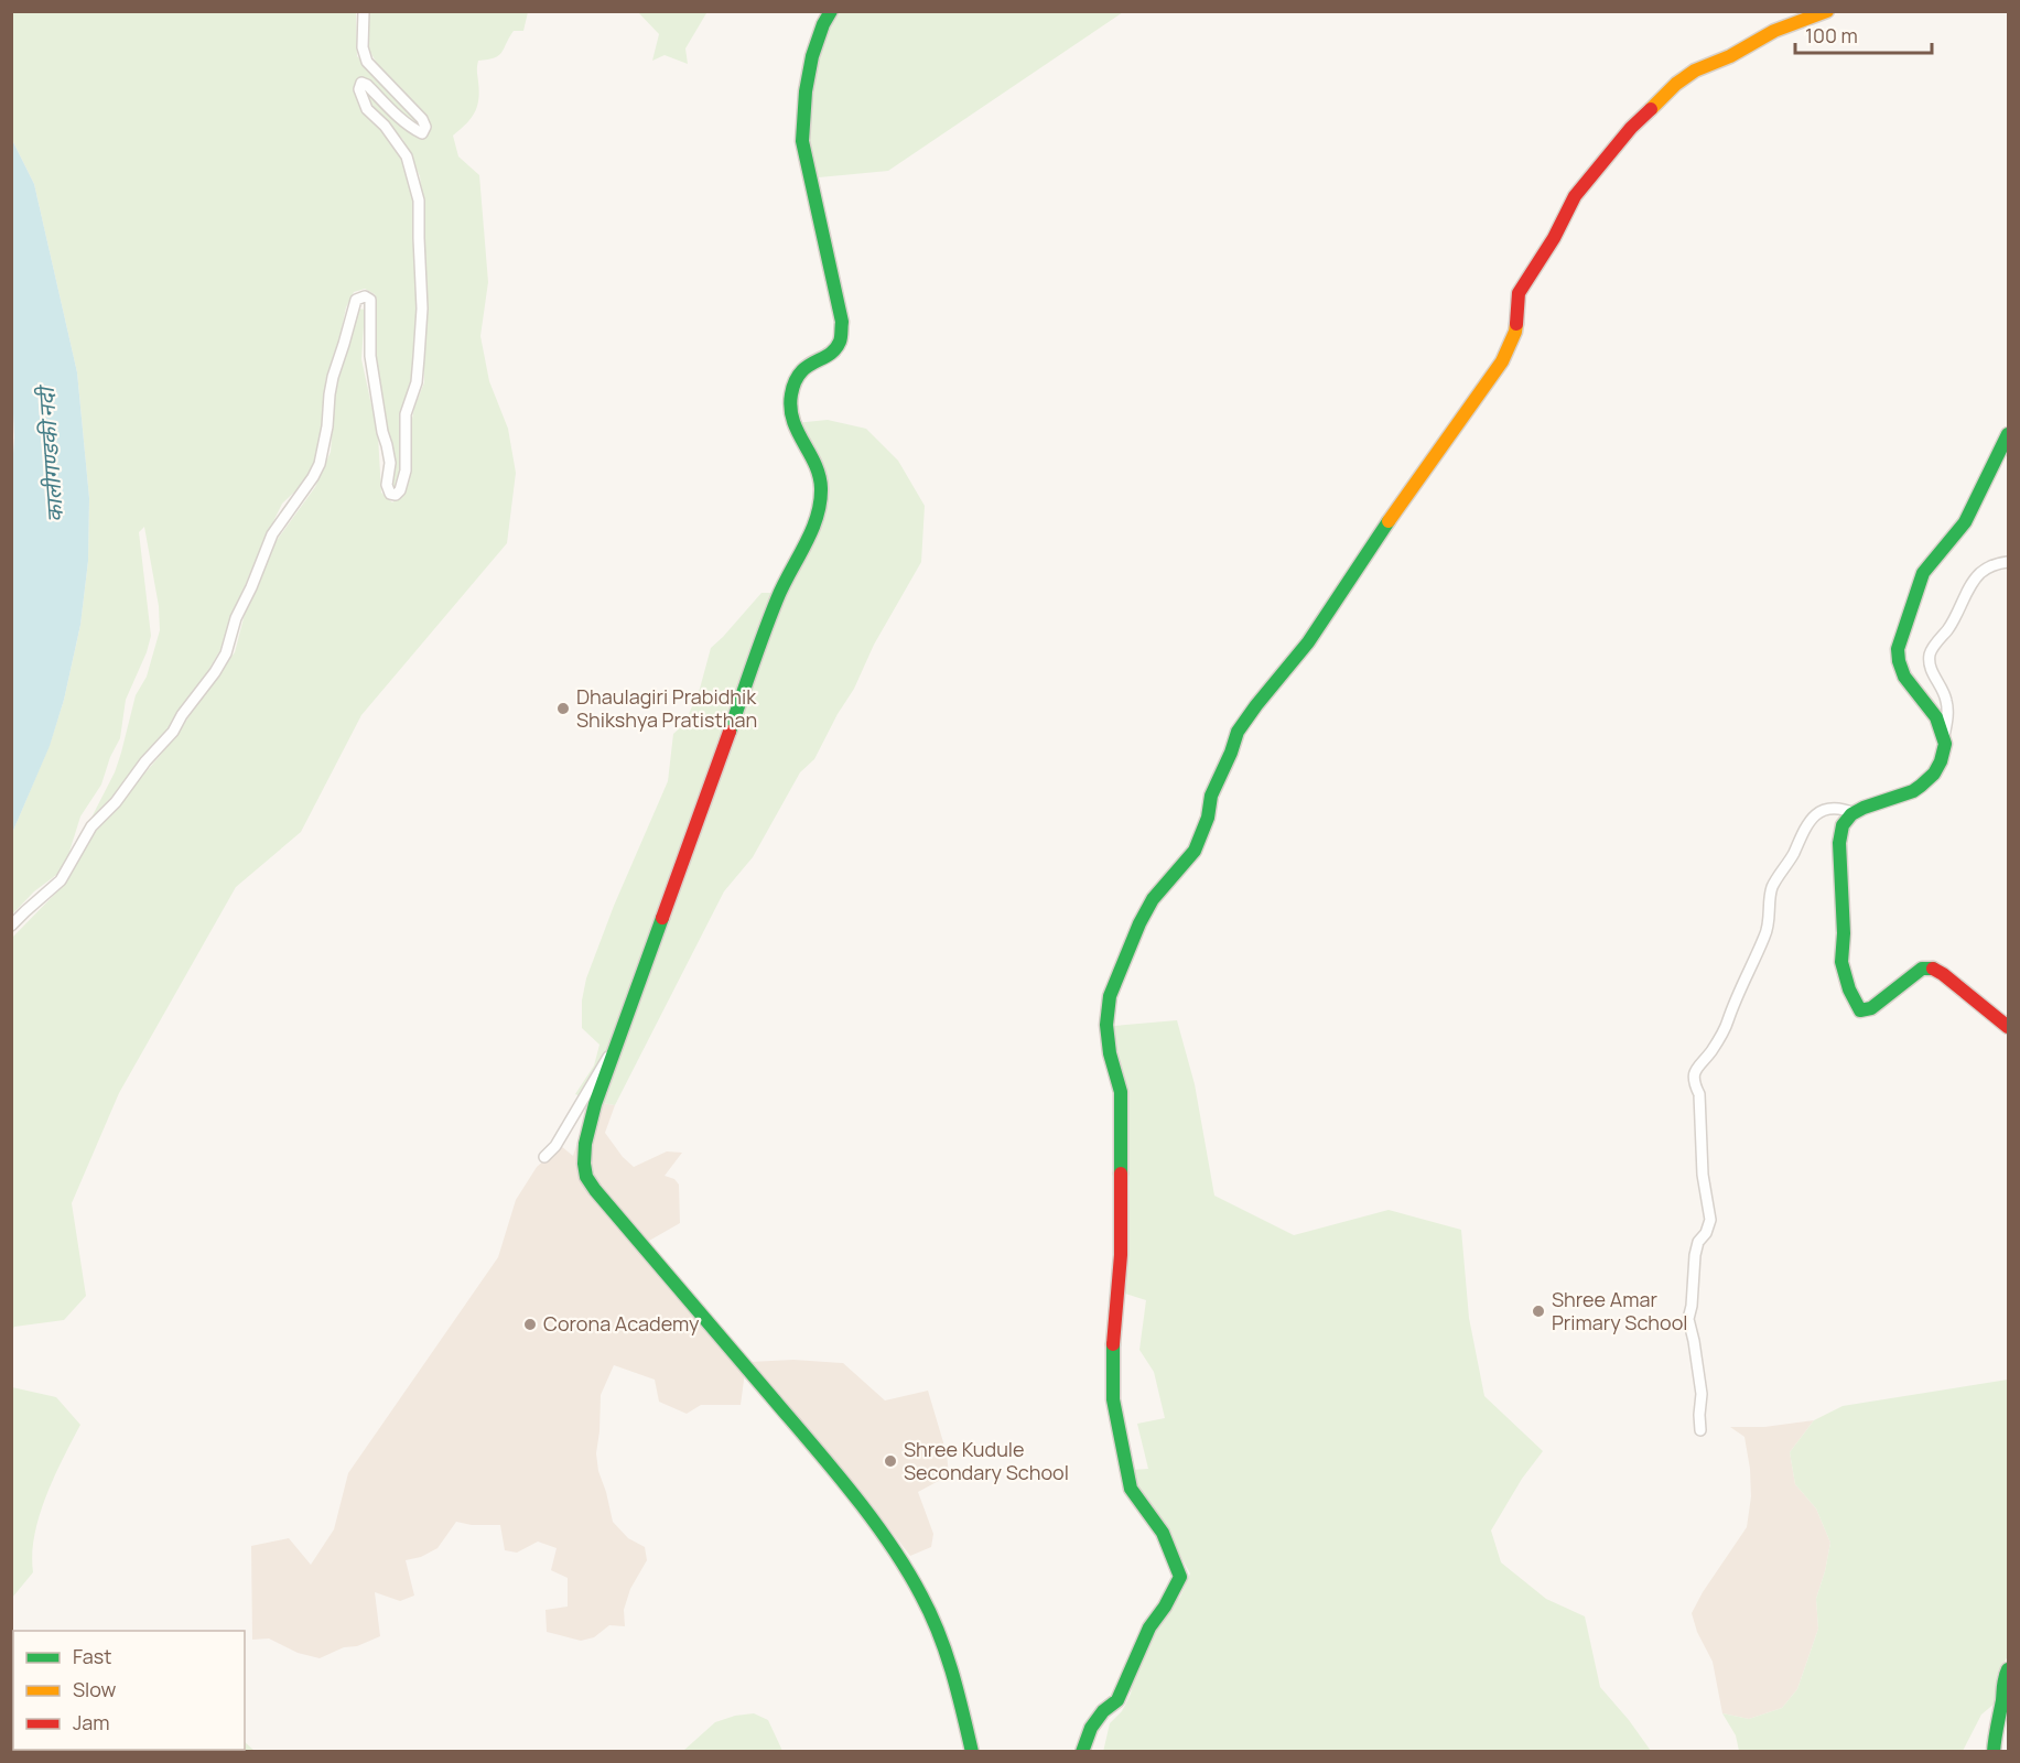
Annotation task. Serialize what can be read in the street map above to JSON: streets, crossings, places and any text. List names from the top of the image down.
{
  "water": ["कालीगण्डकी नदी"],
  "places": [
    "Dhaulagiri Prabidhik Shikshya Pratisthan",
    "Shree Amar Primary School",
    "Corona Academy",
    "Shree Kudule Secondary School"
  ],
  "legend": ["Fast", "Slow", "Jam"],
  "scale_bar": "100 m"
}
